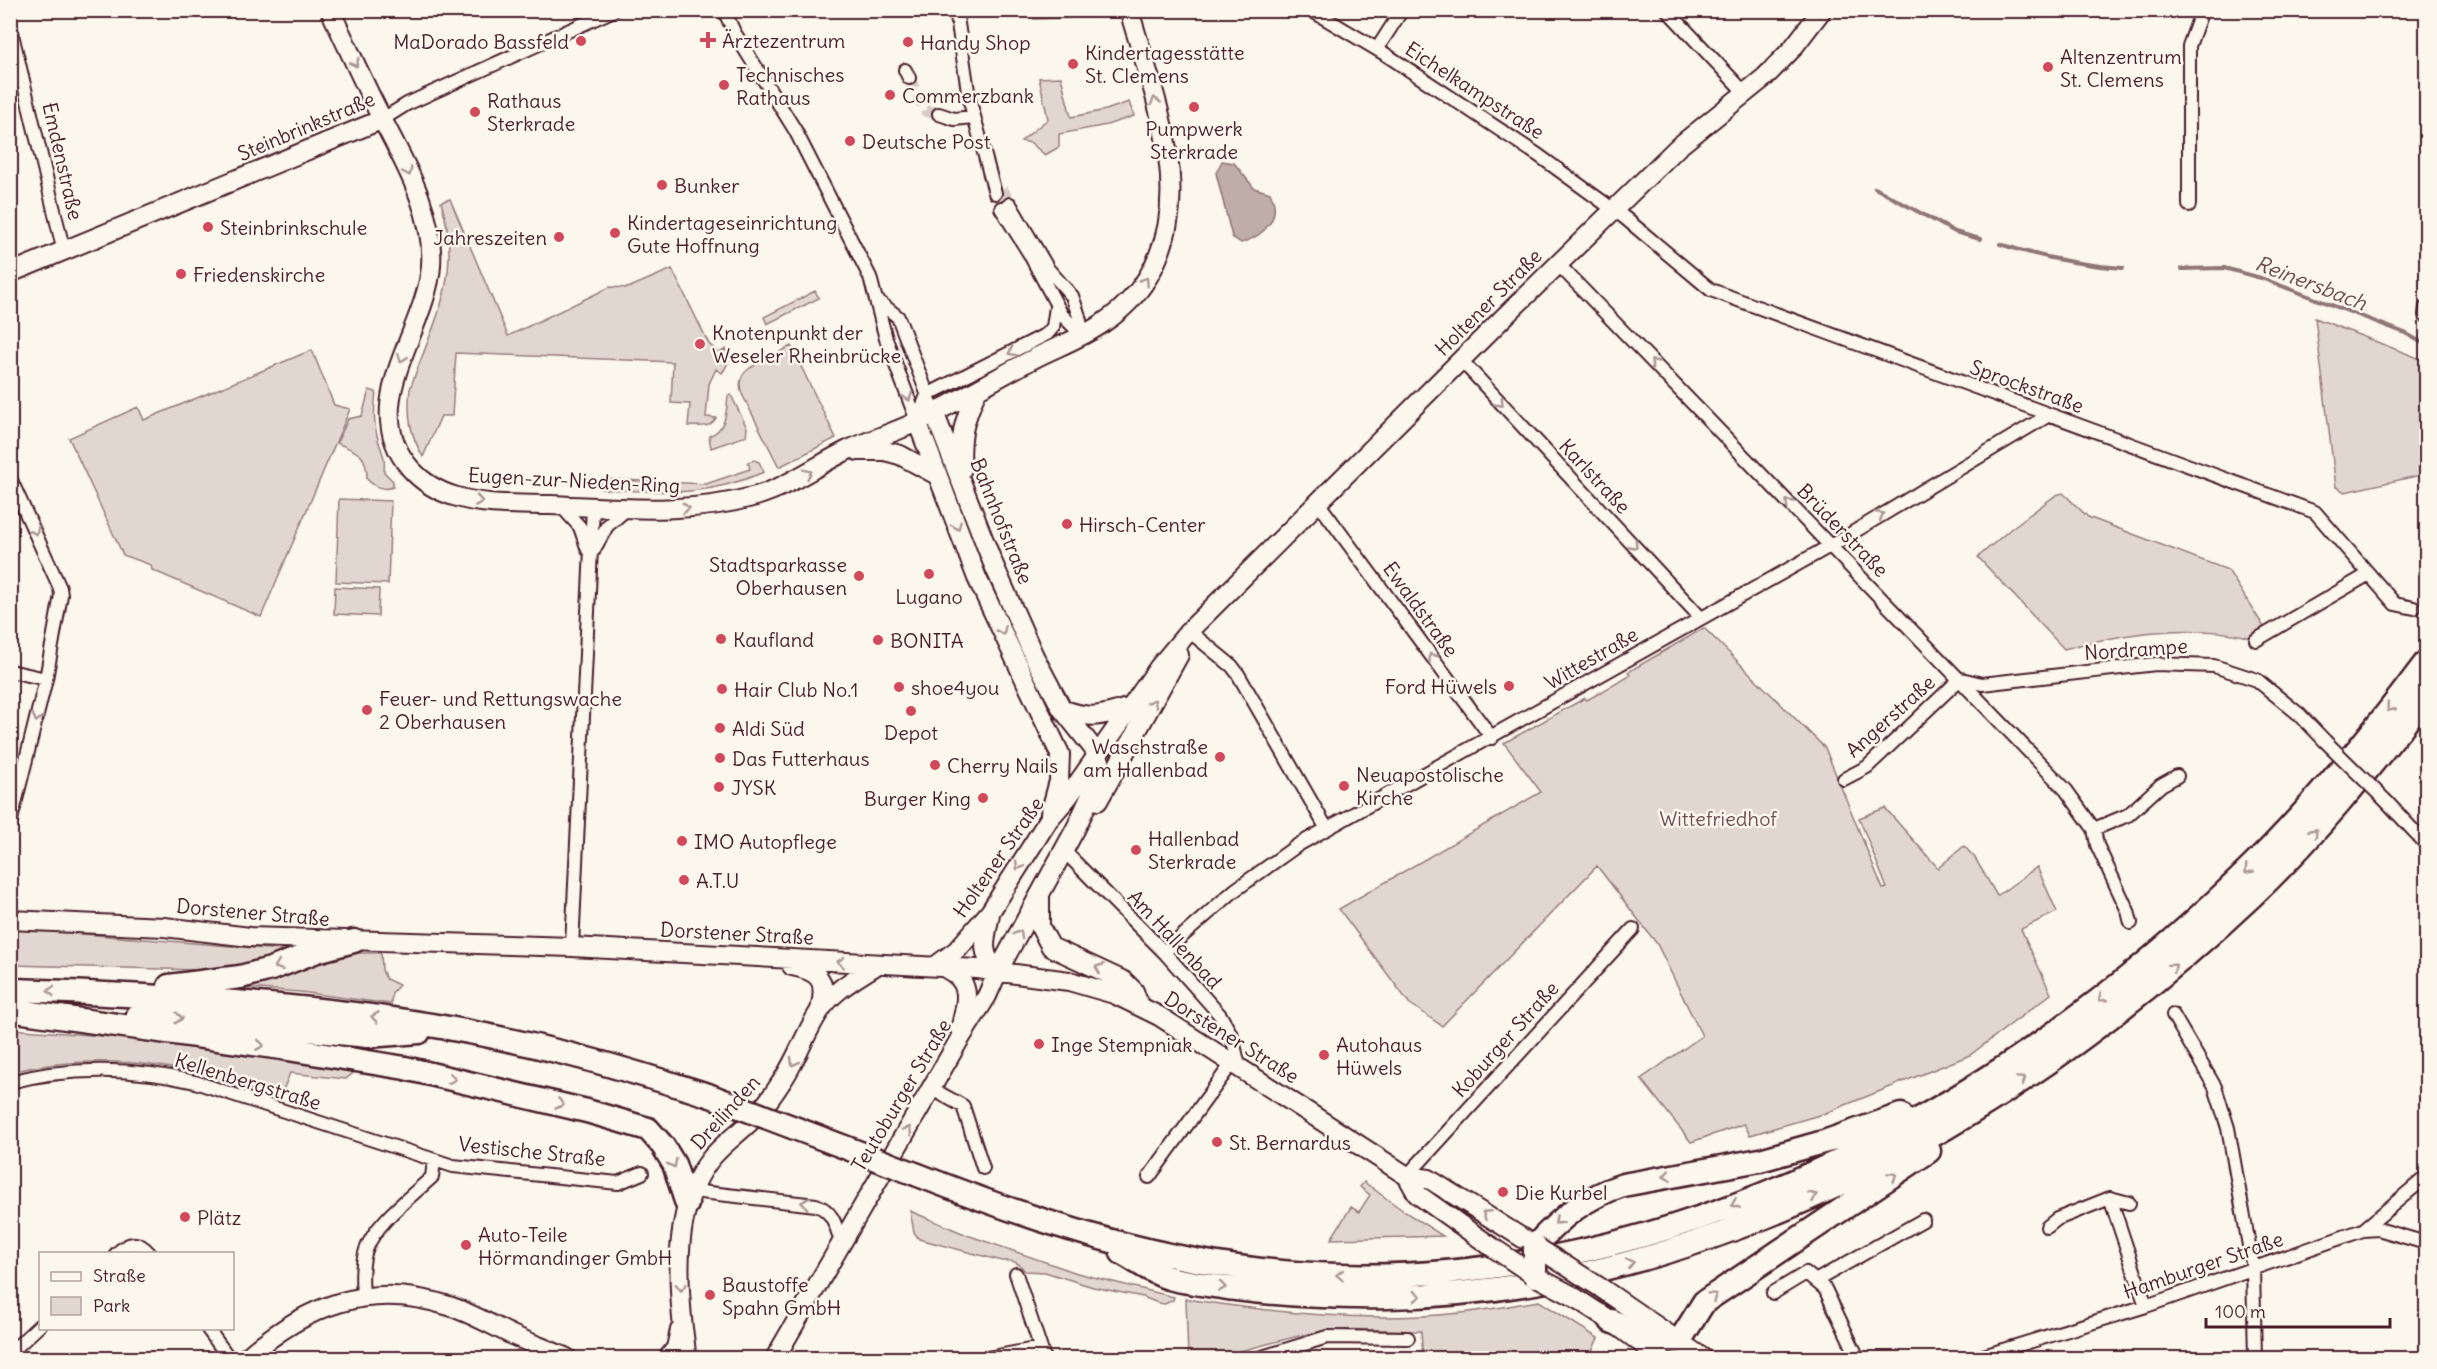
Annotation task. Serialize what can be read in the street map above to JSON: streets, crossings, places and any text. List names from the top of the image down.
{
  "streets": {
    "main road": [
      "Steinbrinkstraße",
      "Holtener Straße",
      "Eugen-zur-Nieden-Ring",
      "Bahnhofstraße",
      "Dorstener Straße",
      "Teutoburger Straße",
      "Dreilinden"
    ],
    "street": [
      "Eichelkampstraße",
      "Emdenstraße",
      "Sprockstraße",
      "Karlstraße",
      "Brüderstraße",
      "Ewaldstraße",
      "Nordrampe",
      "Wittestraße",
      "Angerstraße",
      "Am Hallenbad",
      "Koburger Straße",
      "Kellenbergstraße",
      "Vestische Straße",
      "Hamburger Straße"
    ]
  },
  "crossings": [
    ["Eichelkampstraße", "Holtener Straße"],
    ["Eichelkampstraße", "Sprockstraße"],
    ["Steinbrinkstraße", "Emdenstraße"],
    ["Steinbrinkstraße", "Eugen-zur-Nieden-Ring"],
    ["Holtener Straße", "Sprockstraße"],
    ["Holtener Straße", "Karlstraße"],
    ["Holtener Straße", "Bahnhofstraße"],
    ["Holtener Straße", "Brüderstraße"],
    ["Holtener Straße", "Ewaldstraße"],
    ["Holtener Straße", "Dorstener Straße"],
    ["Holtener Straße", "Am Hallenbad"],
    ["Holtener Straße", "Teutoburger Straße"],
    ["Sprockstraße", "Wittestraße"],
    ["Karlstraße", "Wittestraße"],
    ["Eugen-zur-Nieden-Ring", "Bahnhofstraße"],
    ["Brüderstraße", "Nordrampe"],
    ["Brüderstraße", "Wittestraße"],
    ["Brüderstraße", "Angerstraße"],
    ["Ewaldstraße", "Wittestraße"],
    ["Nordrampe", "Angerstraße"],
    ["Wittestraße", "Am Hallenbad"],
    ["Dorstener Straße", "Am Hallenbad"],
    ["Dorstener Straße", "Koburger Straße"],
    ["Dorstener Straße", "Teutoburger Straße"],
    ["Dorstener Straße", "Dreilinden"],
    ["Kellenbergstraße", "Vestische Straße"]
  ],
  "one_way": [
    "Karlstraße",
    "Brüderstraße",
    "Ewaldstraße",
    "Teutoburger Straße",
    "Dreilinden"
  ],
  "water": ["Reinersbach"],
  "parks": ["Wittefriedhof"],
  "places": {
    "health": ["Ärztezentrum"],
    "other": [
      "MaDorado Bassfeld",
      "Handy Shop",
      "Kindertagesstätte St. Clemens",
      "Altenzentrum St. Clemens",
      "Technisches Rathaus",
      "Commerzbank",
      "Pumpwerk Sterkrade",
      "Rathaus Sterkrade",
      "Deutsche Post",
      "Bunker",
      "Steinbrinkschule",
      "Kindertageseinrichtung Gute Hoffnung",
      "Jahreszeiten",
      "Friedenskirche",
      "Knotenpunkt der Weseler Rheinbrücke",
      "Hirsch-Center",
      "Lugano",
      "Stadtsparkasse Oberhausen",
      "Kaufland",
      "BONITA",
      "Ford Hüwels",
      "shoe4you",
      "Hair Club No.1",
      "Feuer- und Rettungswache 2 Oberhausen",
      "Depot",
      "Aldi Süd",
      "Waschstraße am Hallenbad",
      "Das Futterhaus",
      "Cherry Nails",
      "Neuapostolische Kirche",
      "JYSK",
      "Burger King",
      "IMO Autopflege",
      "Hallenbad Sterkrade",
      "A.T.U",
      "Inge Stempniak",
      "Autohaus Hüwels",
      "St. Bernardus",
      "Die Kurbel",
      "Plätz",
      "Auto-Teile Hörmandinger GmbH",
      "Baustoffe Spahn GmbH"
    ]
  },
  "legend": ["Straße", "Park"],
  "scale_bar": "100 m"
}
